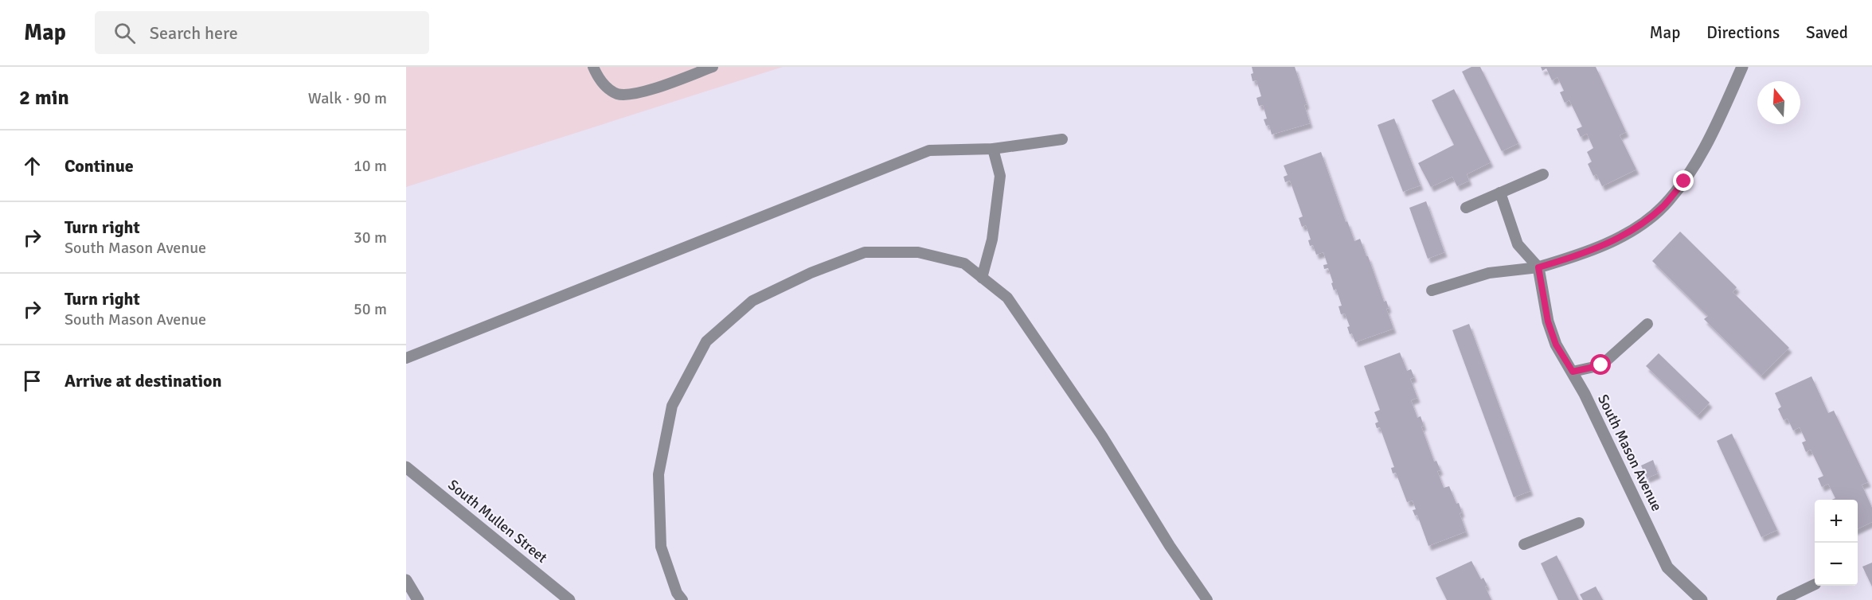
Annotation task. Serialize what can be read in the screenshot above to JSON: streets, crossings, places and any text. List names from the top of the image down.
{
  "streets": {
    "street": ["South Mason Avenue", "South Mullen Street"]
  },
  "north": "top",
  "page": {
    "header": "Map",
    "search": "Search here",
    "nav": ["Map", "Directions", "Saved"],
    "heading": ["2 min", "Walk · 90 m"],
    "list": [
      ["Continue", "10 m"],
      ["Turn right", "South Mason Avenue", "30 m"],
      ["Turn right", "South Mason Avenue", "50 m"],
      "Arrive at destination"
    ],
    "map_buttons": ["+", "−"]
  }
}
